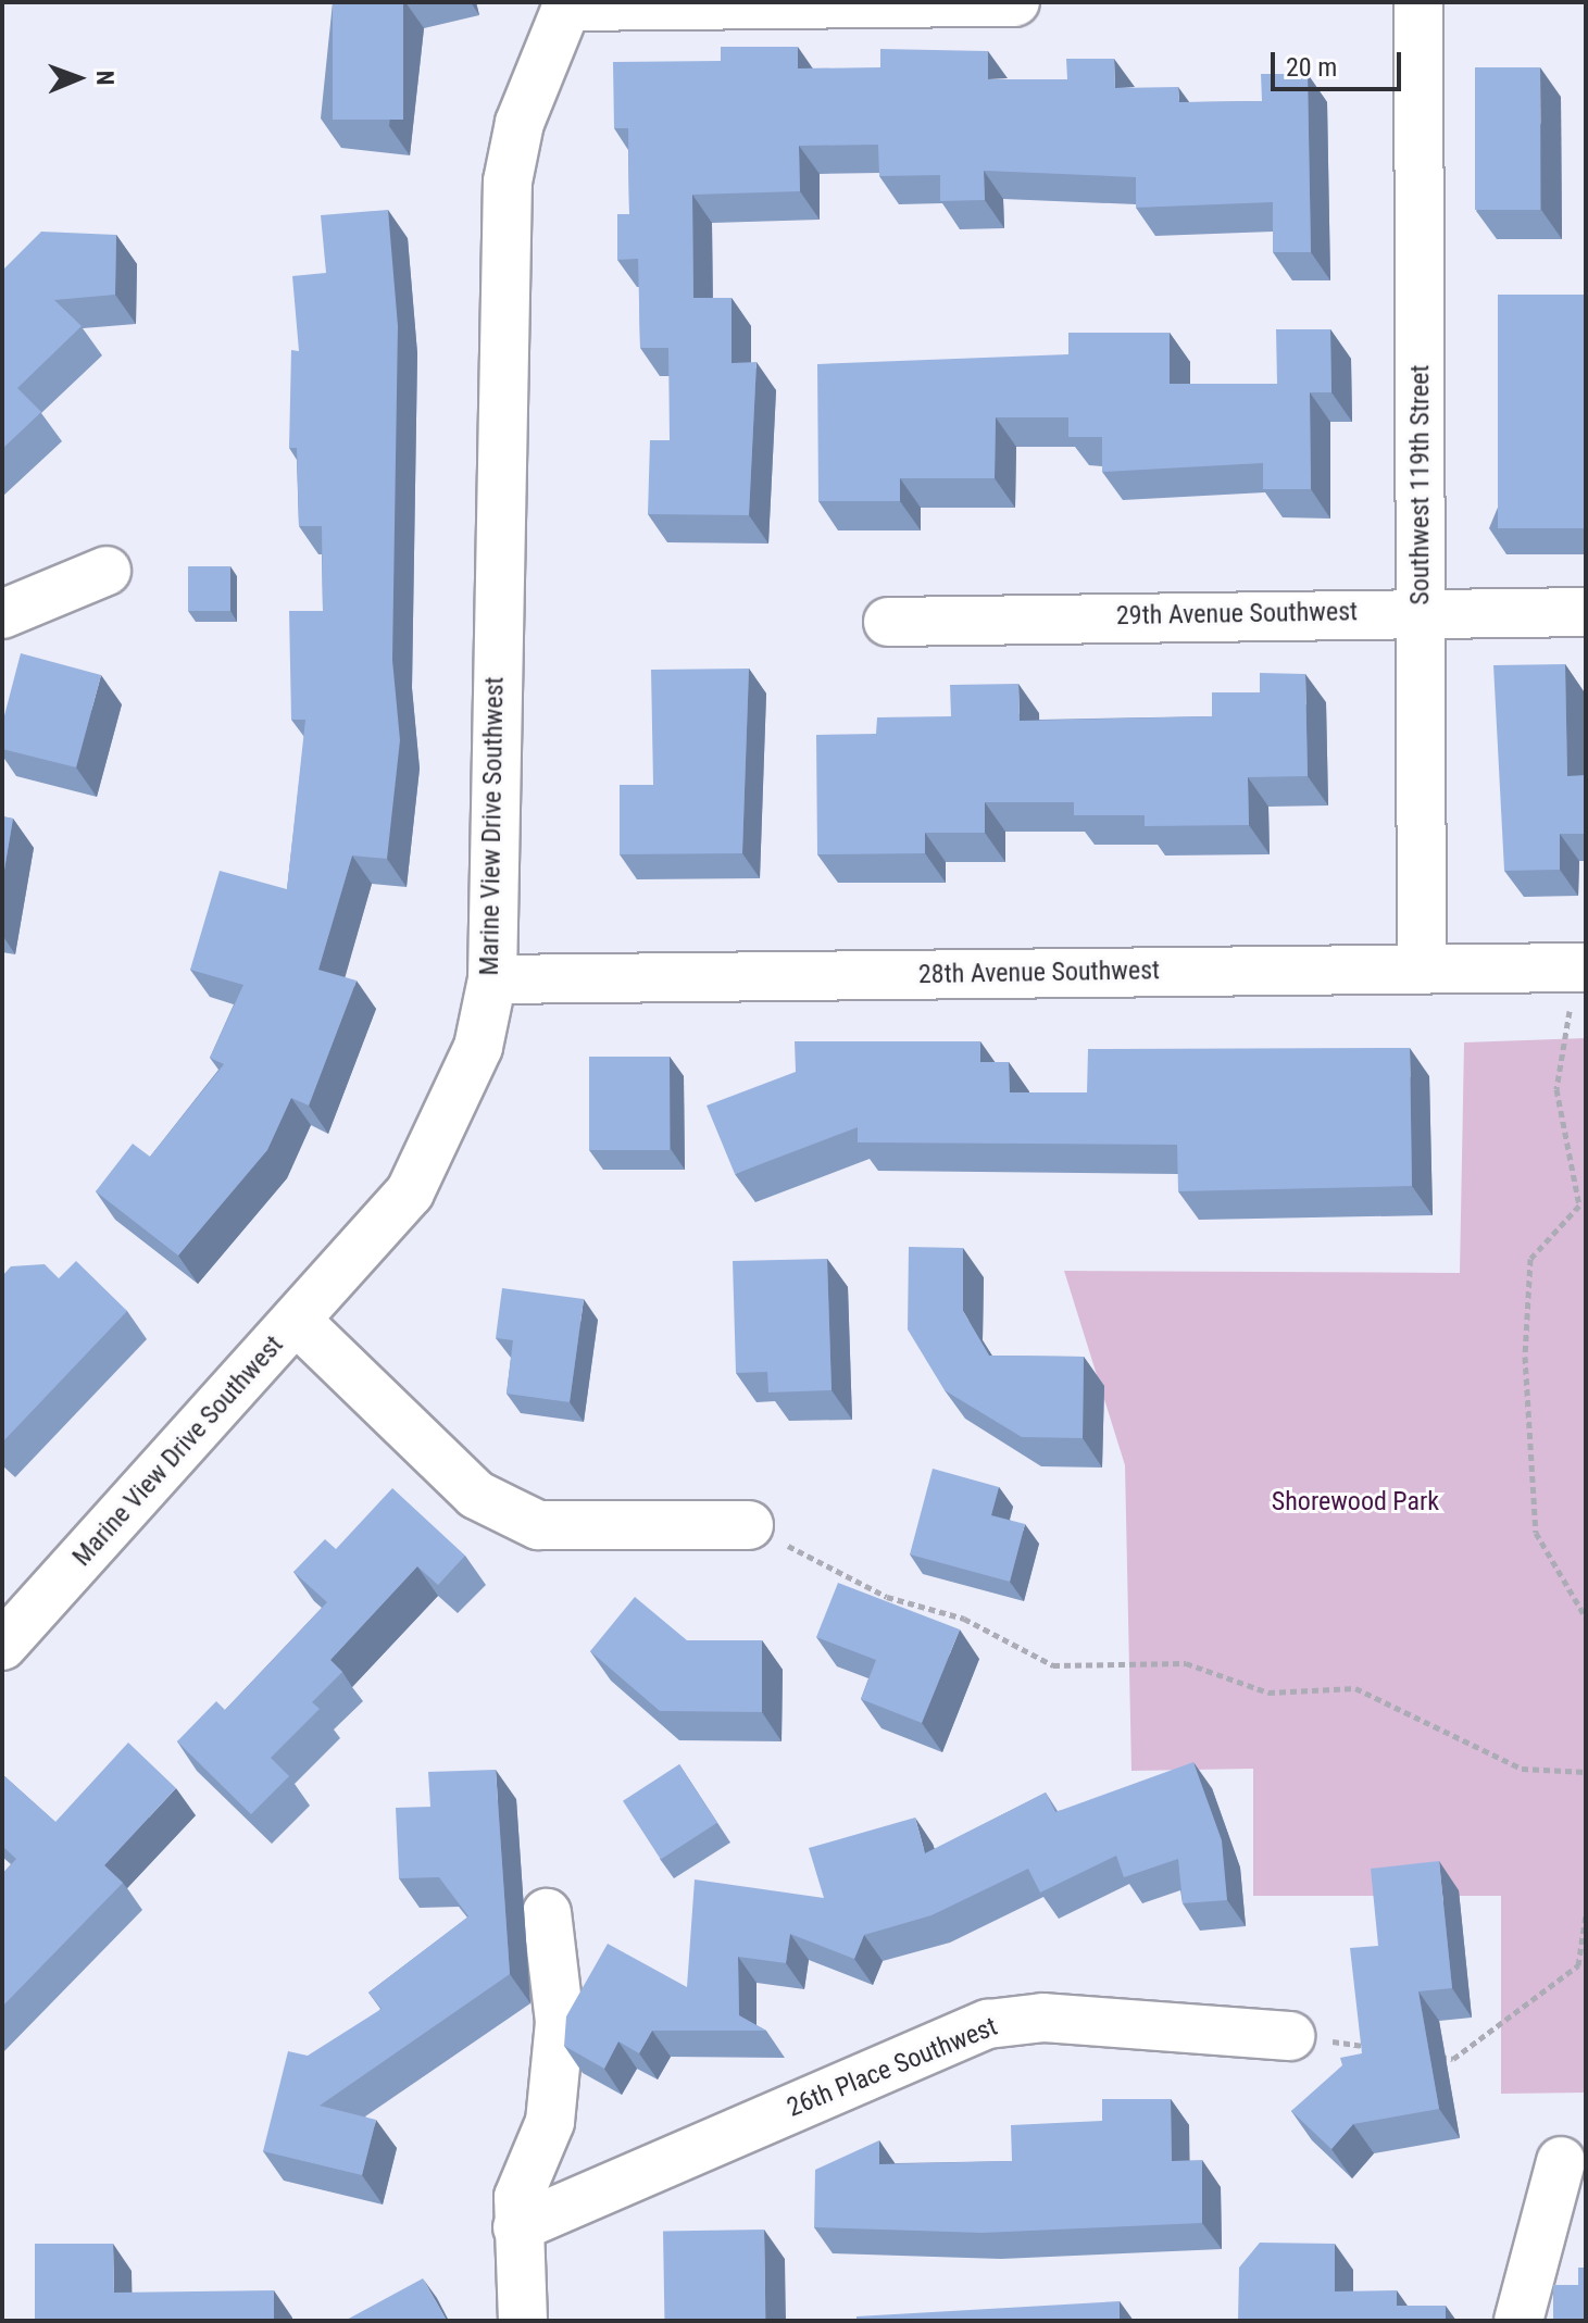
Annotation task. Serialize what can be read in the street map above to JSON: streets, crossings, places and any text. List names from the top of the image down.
{
  "streets": {
    "street": [
      "Southwest 119th Street",
      "29th Avenue Southwest",
      "Marine View Drive Southwest",
      "28th Avenue Southwest",
      "26th Place Southwest"
    ]
  },
  "crossings": [
    ["Southwest 119th Street", "29th Avenue Southwest"],
    ["Southwest 119th Street", "28th Avenue Southwest"],
    ["Marine View Drive Southwest", "28th Avenue Southwest"]
  ],
  "parks": ["Shorewood Park"],
  "scale_bar": "20 m",
  "north": "right"
}
